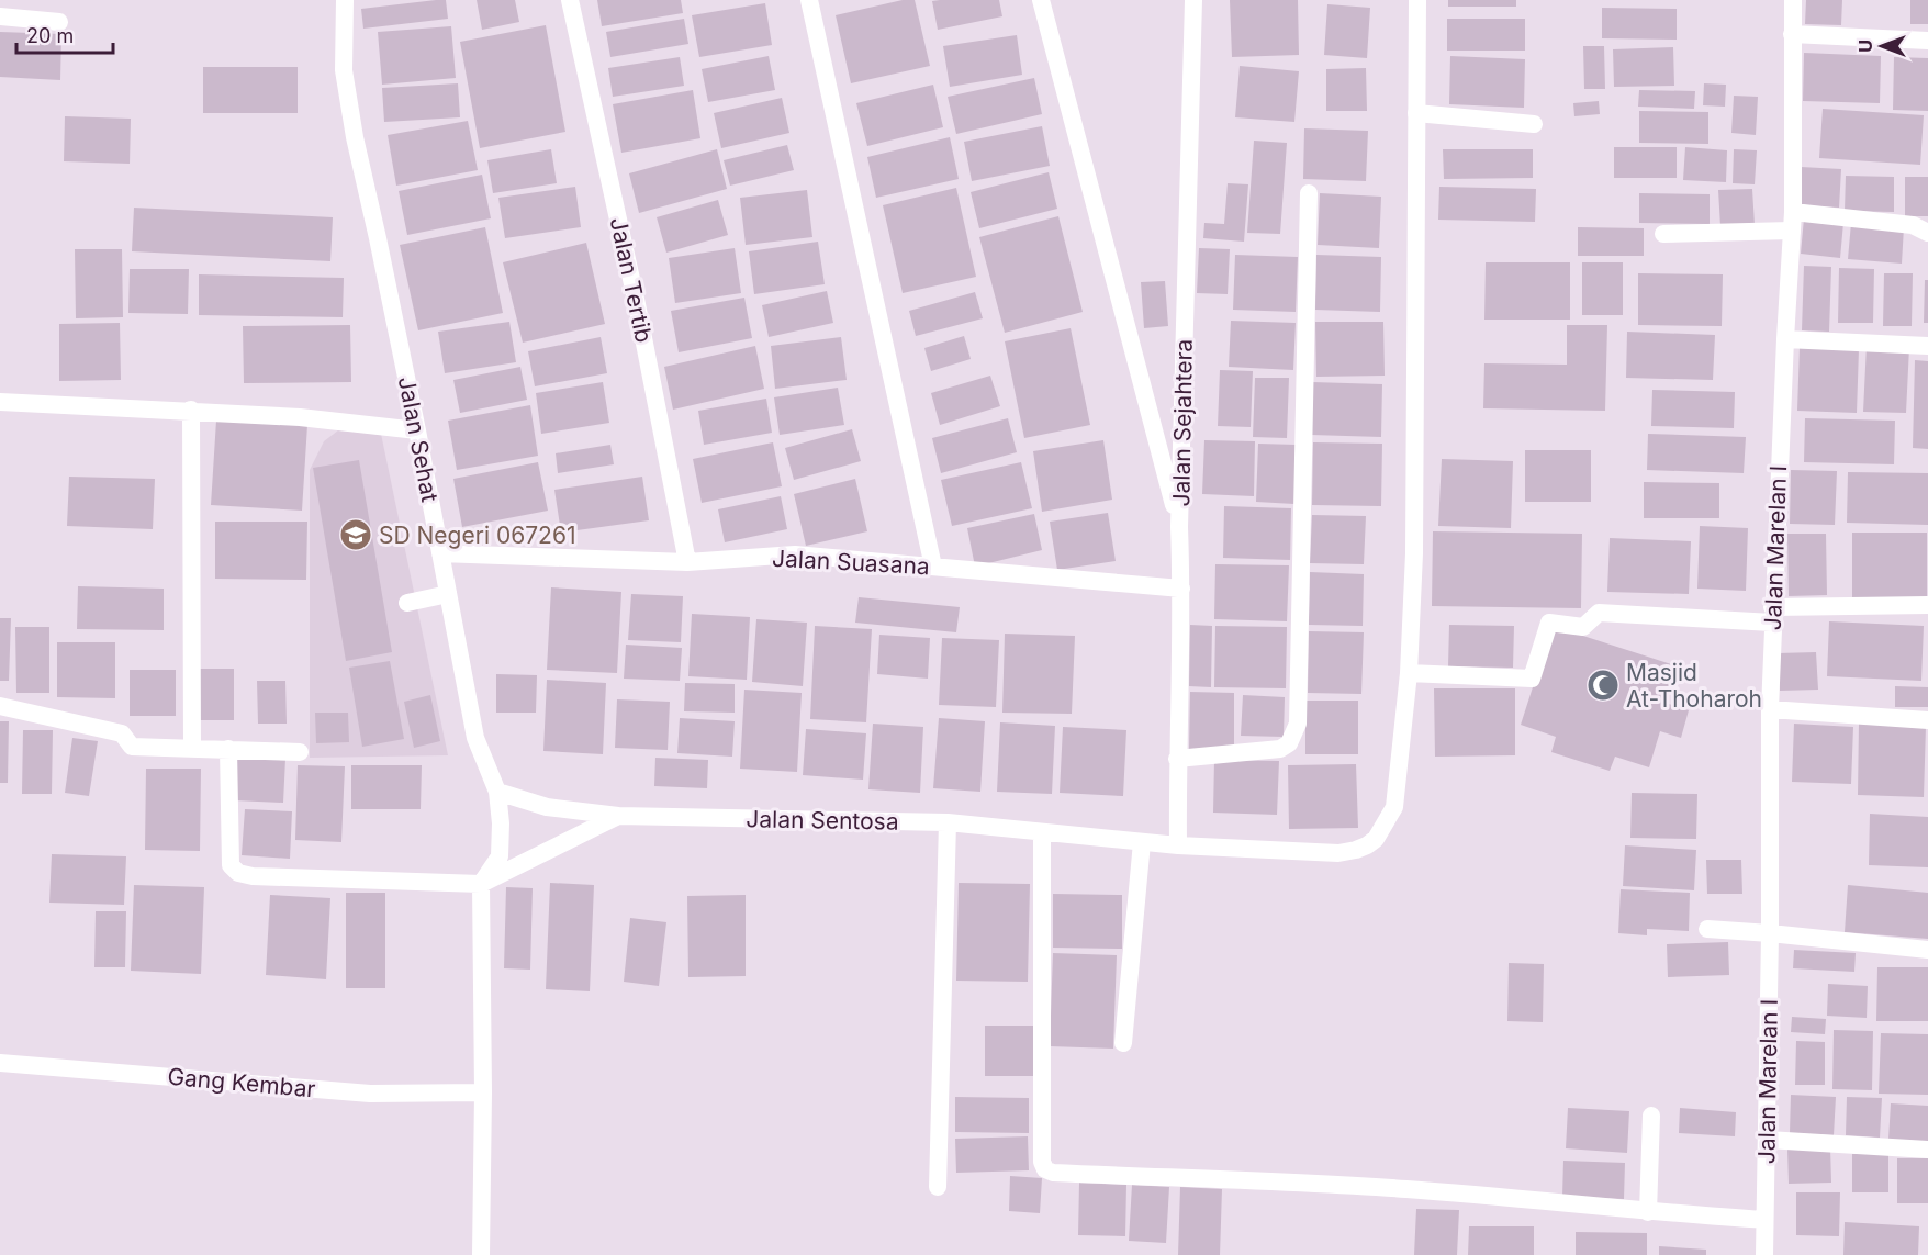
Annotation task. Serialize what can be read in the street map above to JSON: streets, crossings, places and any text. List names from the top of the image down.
{
  "streets": {
    "street": [
      "Jalan Tertib",
      "Jalan Sejahtera",
      "Jalan Sehat",
      "Jalan Marelan I",
      "Jalan Suasana",
      "Jalan Sentosa",
      "Gang Kembar"
    ]
  },
  "crossings": [
    ["Jalan Tertib", "Jalan Suasana"],
    ["Jalan Sejahtera", "Jalan Suasana"],
    ["Jalan Sejahtera", "Jalan Sentosa"],
    ["Jalan Sehat", "Jalan Suasana"],
    ["Jalan Sehat", "Jalan Sentosa"]
  ],
  "places": {
    "school or university": ["SD Negeri 067261"],
    "mosque": ["Masjid At-Thoharoh"]
  },
  "scale_bar": "20 m",
  "north": "left"
}
